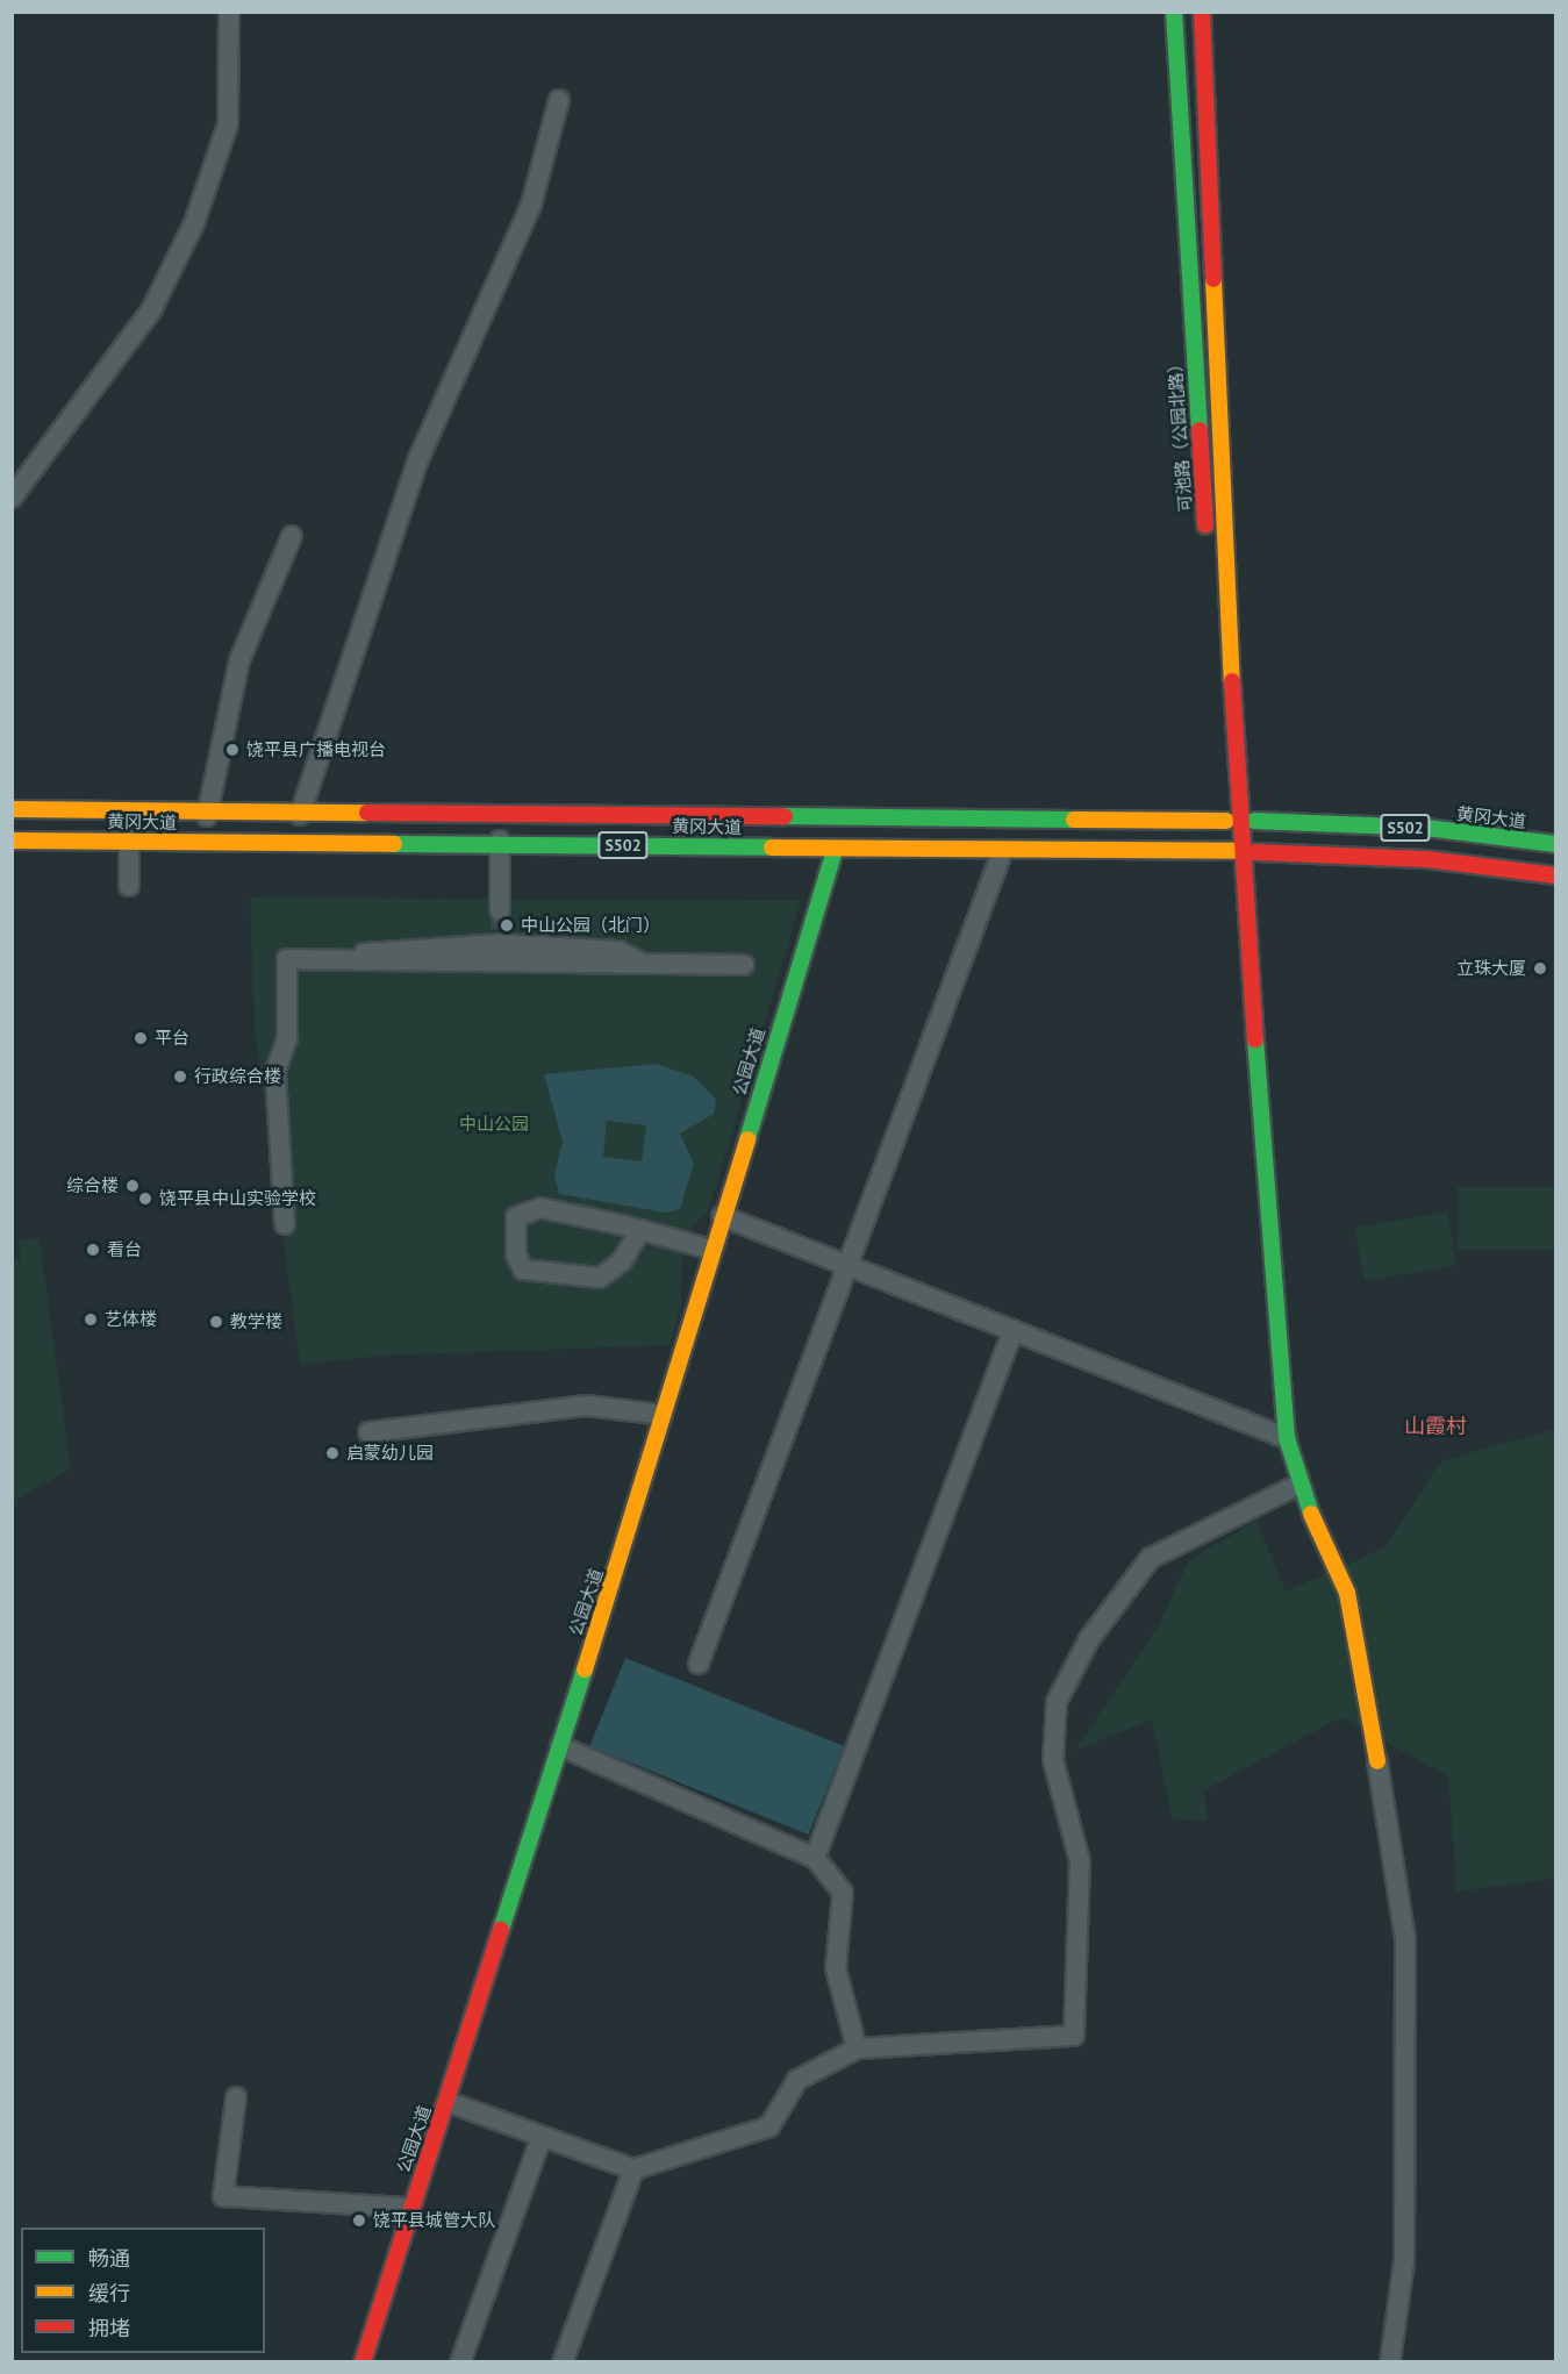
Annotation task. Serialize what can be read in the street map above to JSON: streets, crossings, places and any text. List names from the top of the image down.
{
  "streets": {
    "main road": [
      "可池路（公园北路）",
      "黄冈大道",
      "S502",
      "公园大道"
    ]
  },
  "crossings": [
    ["可池路（公园北路）", "黄冈大道"]
  ],
  "districts": ["山霞村"],
  "parks": ["中山公园"],
  "places": [
    "饶平县广播电视台",
    "中山公园（北门）",
    "立珠大厦",
    "平台",
    "行政综合楼",
    "综合楼",
    "饶平县中山实验学校",
    "看台",
    "艺体楼",
    "教学楼",
    "启蒙幼儿园",
    "饶平县城管大队"
  ],
  "legend": ["畅通", "缓行", "拥堵"]
}
